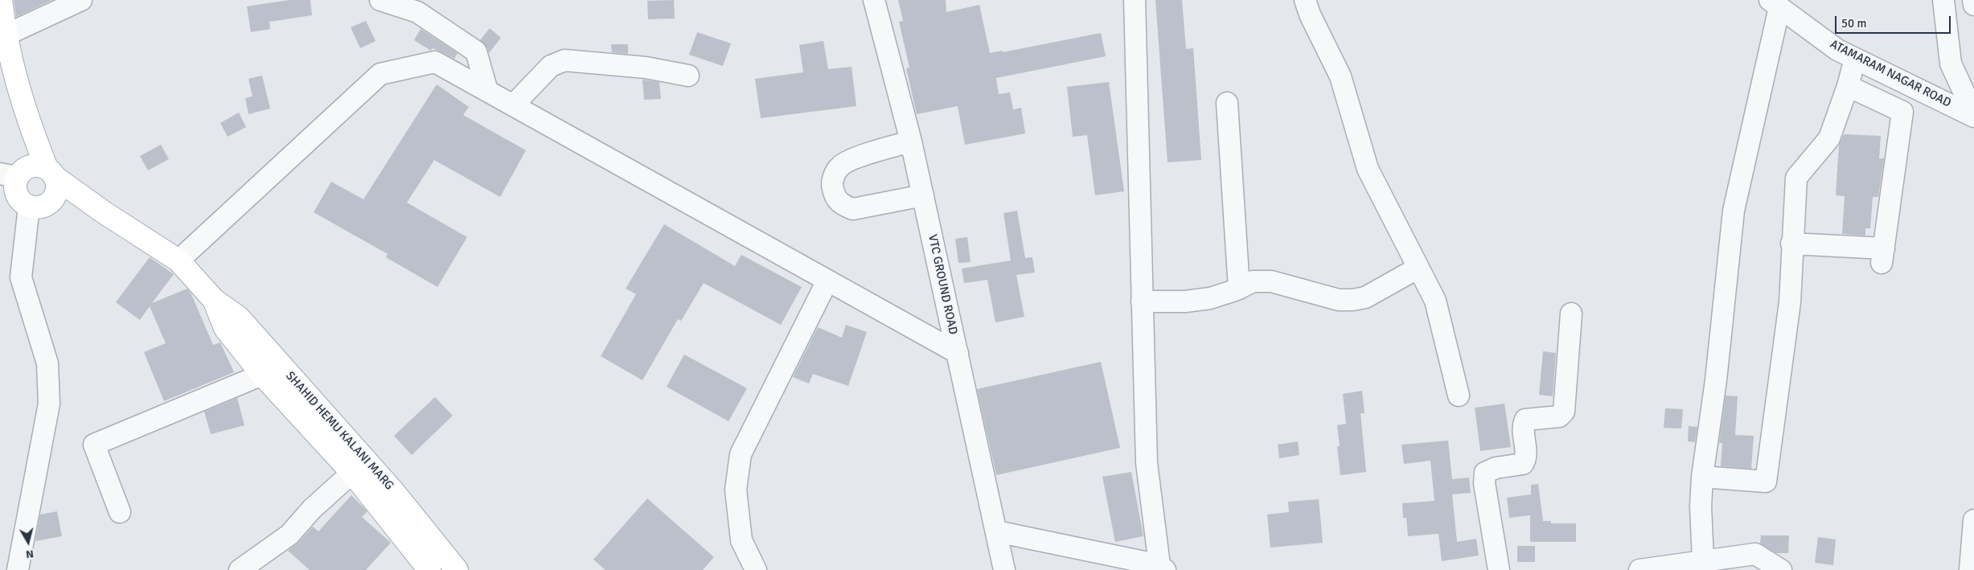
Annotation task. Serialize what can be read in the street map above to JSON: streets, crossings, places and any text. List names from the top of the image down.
{
  "streets": {
    "main road": ["SHAHID HEMU KALANI MARG"],
    "street": ["ATAMARAM NAGAR ROAD", "VTC GROUND ROAD"]
  },
  "scale_bar": "50 m",
  "north": "bottom"
}
